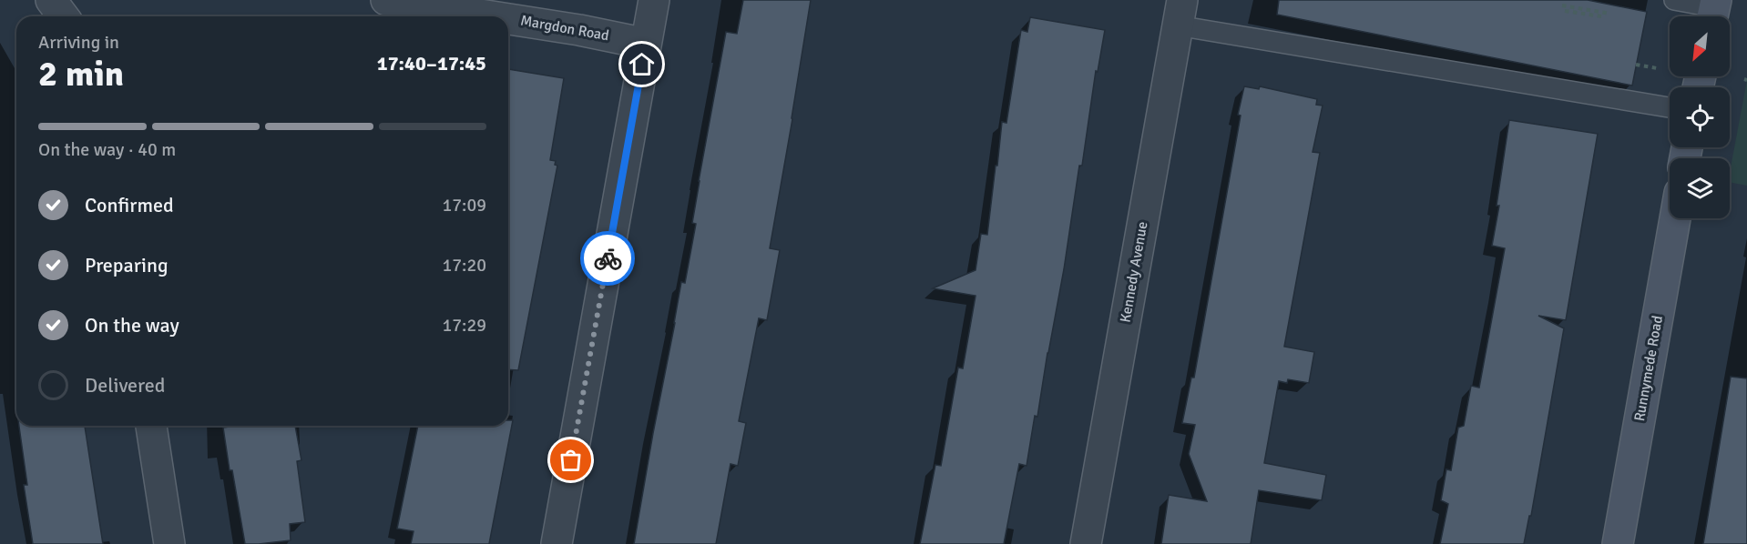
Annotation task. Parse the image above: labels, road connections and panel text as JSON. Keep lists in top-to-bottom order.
{
  "streets": {
    "street": ["Margdon Road", "Kennedy Avenue", "Runnymede Road"]
  },
  "north": "bottom left",
  "page": {
    "heading": ["2 min", "Arriving in", "17:40–17:45"],
    "bar": "On the way · 40 m",
    "list": [
      ["Confirmed", "17:09"],
      ["Preparing", "17:20"],
      ["On the way", "17:29"],
      "Delivered"
    ]
  }
}
